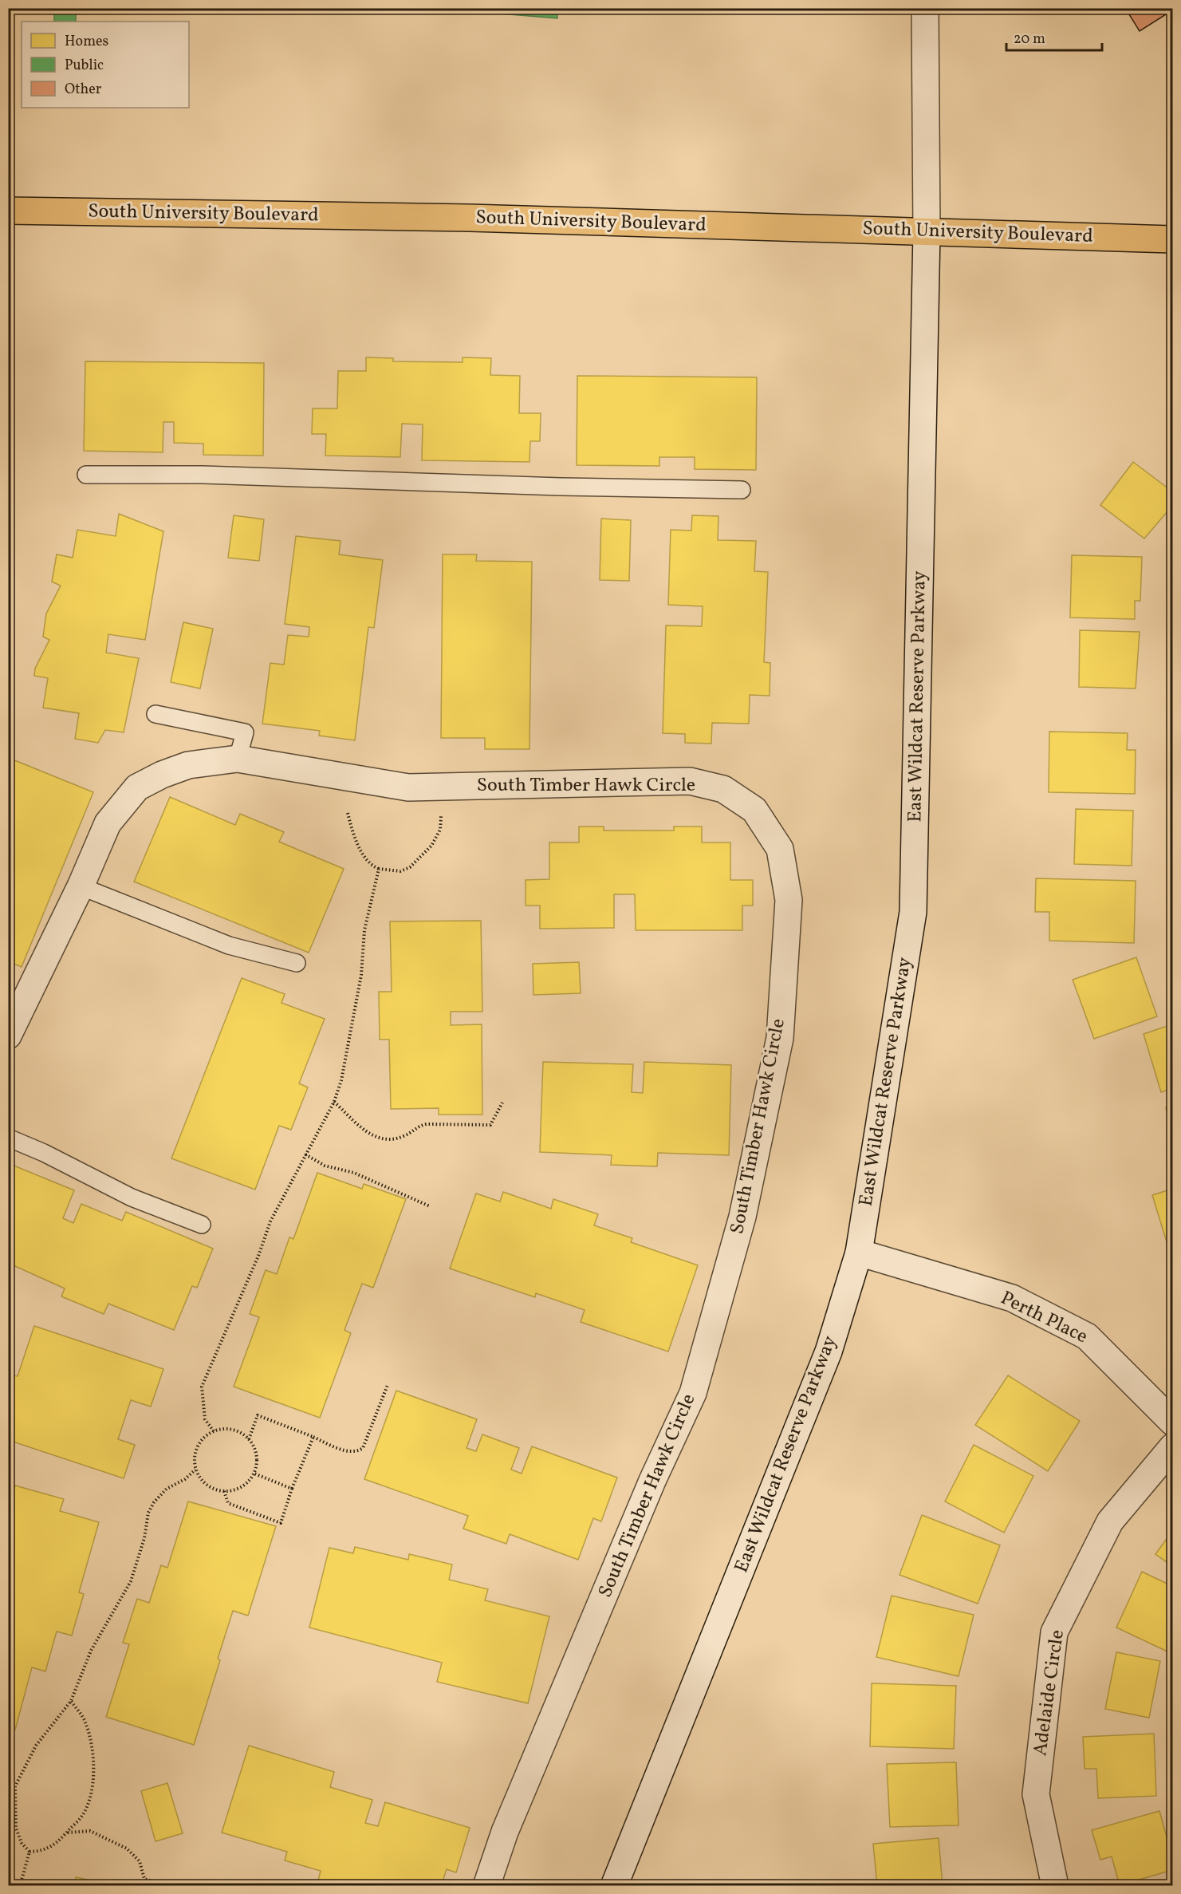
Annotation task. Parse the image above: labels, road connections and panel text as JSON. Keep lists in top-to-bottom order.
{
  "streets": {
    "main road": ["South University Boulevard"],
    "street": [
      "East Wildcat Reserve Parkway",
      "South Timber Hawk Circle",
      "Perth Place",
      "Adelaide Circle"
    ]
  },
  "crossings": [
    ["South University Boulevard", "East Wildcat Reserve Parkway"],
    ["East Wildcat Reserve Parkway", "Perth Place"]
  ],
  "legend": ["Homes", "Public", "Other"],
  "scale_bar": "20 m"
}
